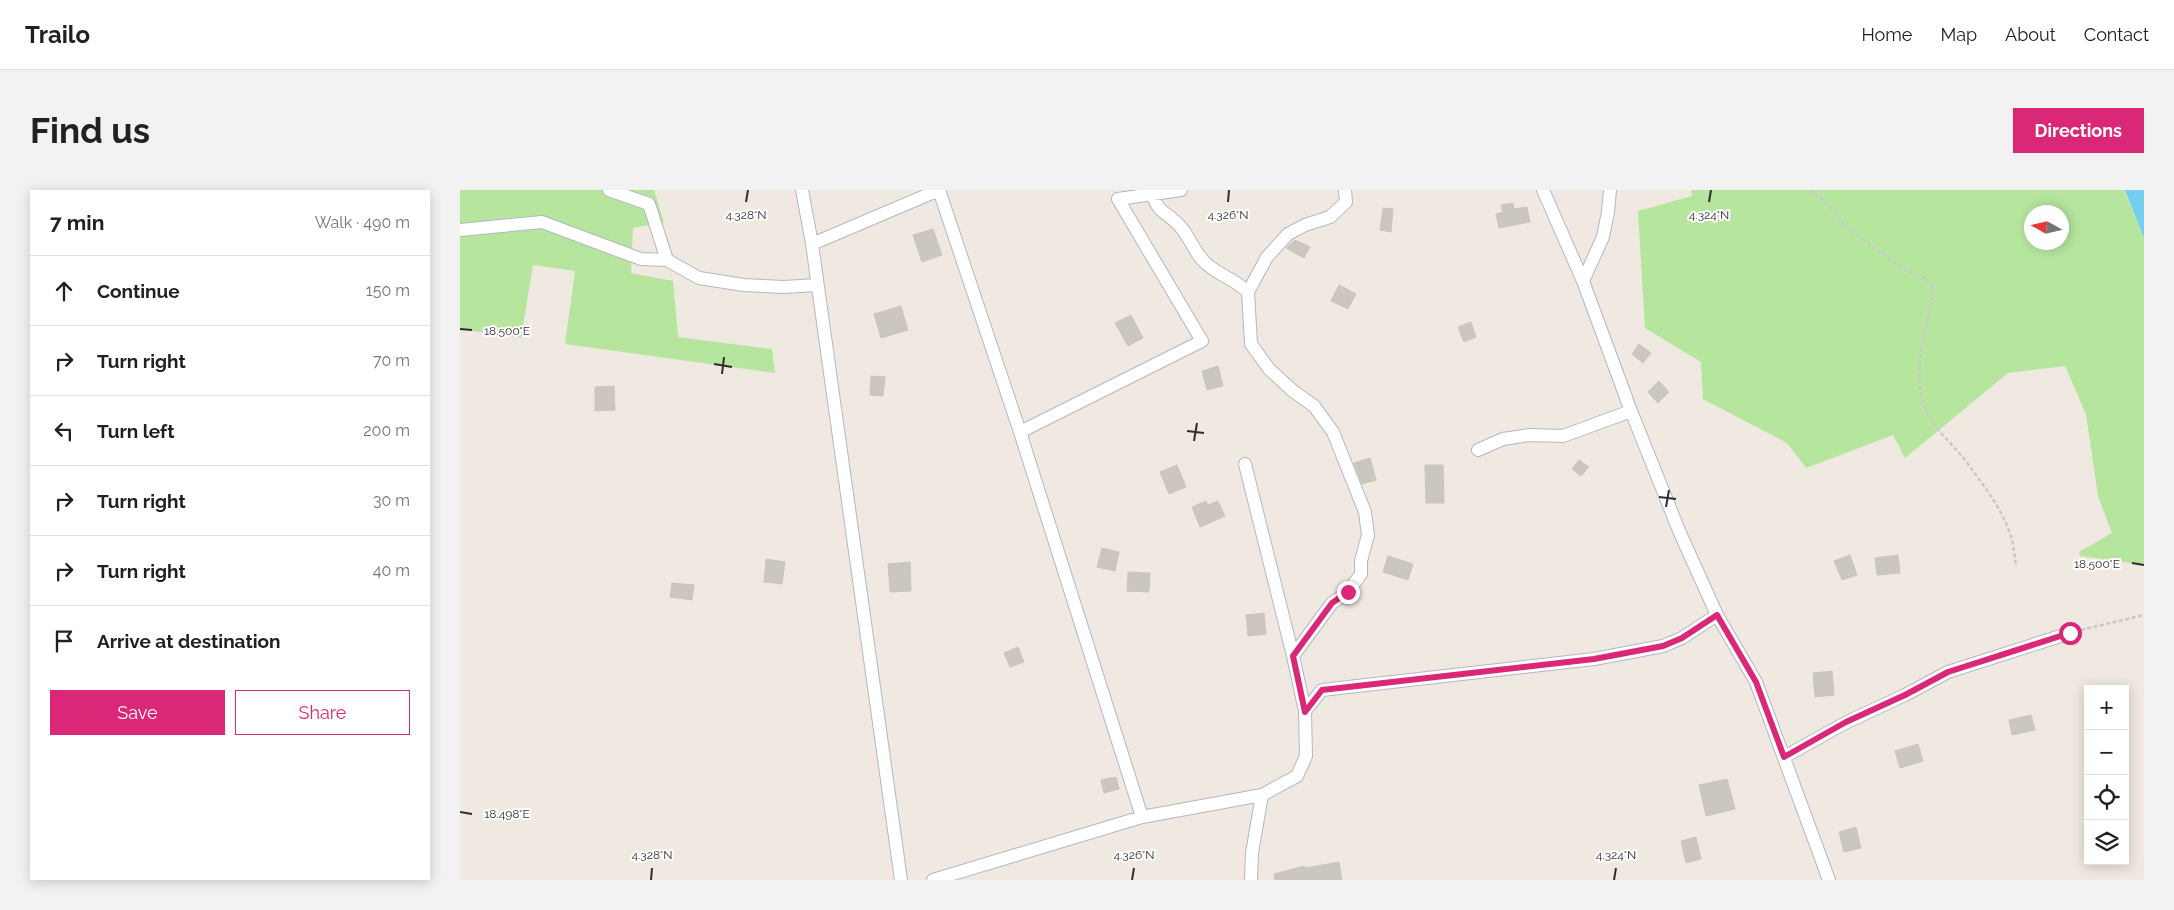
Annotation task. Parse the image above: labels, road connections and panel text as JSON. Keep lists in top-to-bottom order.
{
  "north": "left",
  "page": {
    "header": "Trailo",
    "nav": [
      "Home",
      "Map",
      "About",
      "Contact"
    ],
    "buttons": [
      "Directions",
      ["Save", "Share"]
    ],
    "title": "Find us",
    "heading": ["7 min", "Walk · 490 m"],
    "list": [
      ["Continue", "150 m"],
      ["Turn right", "70 m"],
      ["Turn left", "200 m"],
      ["Turn right", "30 m"],
      ["Turn right", "40 m"],
      "Arrive at destination"
    ],
    "map_buttons": ["+", "−"]
  },
  "coordinates": [
    "4.328°N",
    "4.326°N",
    "4.324°N",
    "18.500°E",
    "18.498°E"
  ]
}
